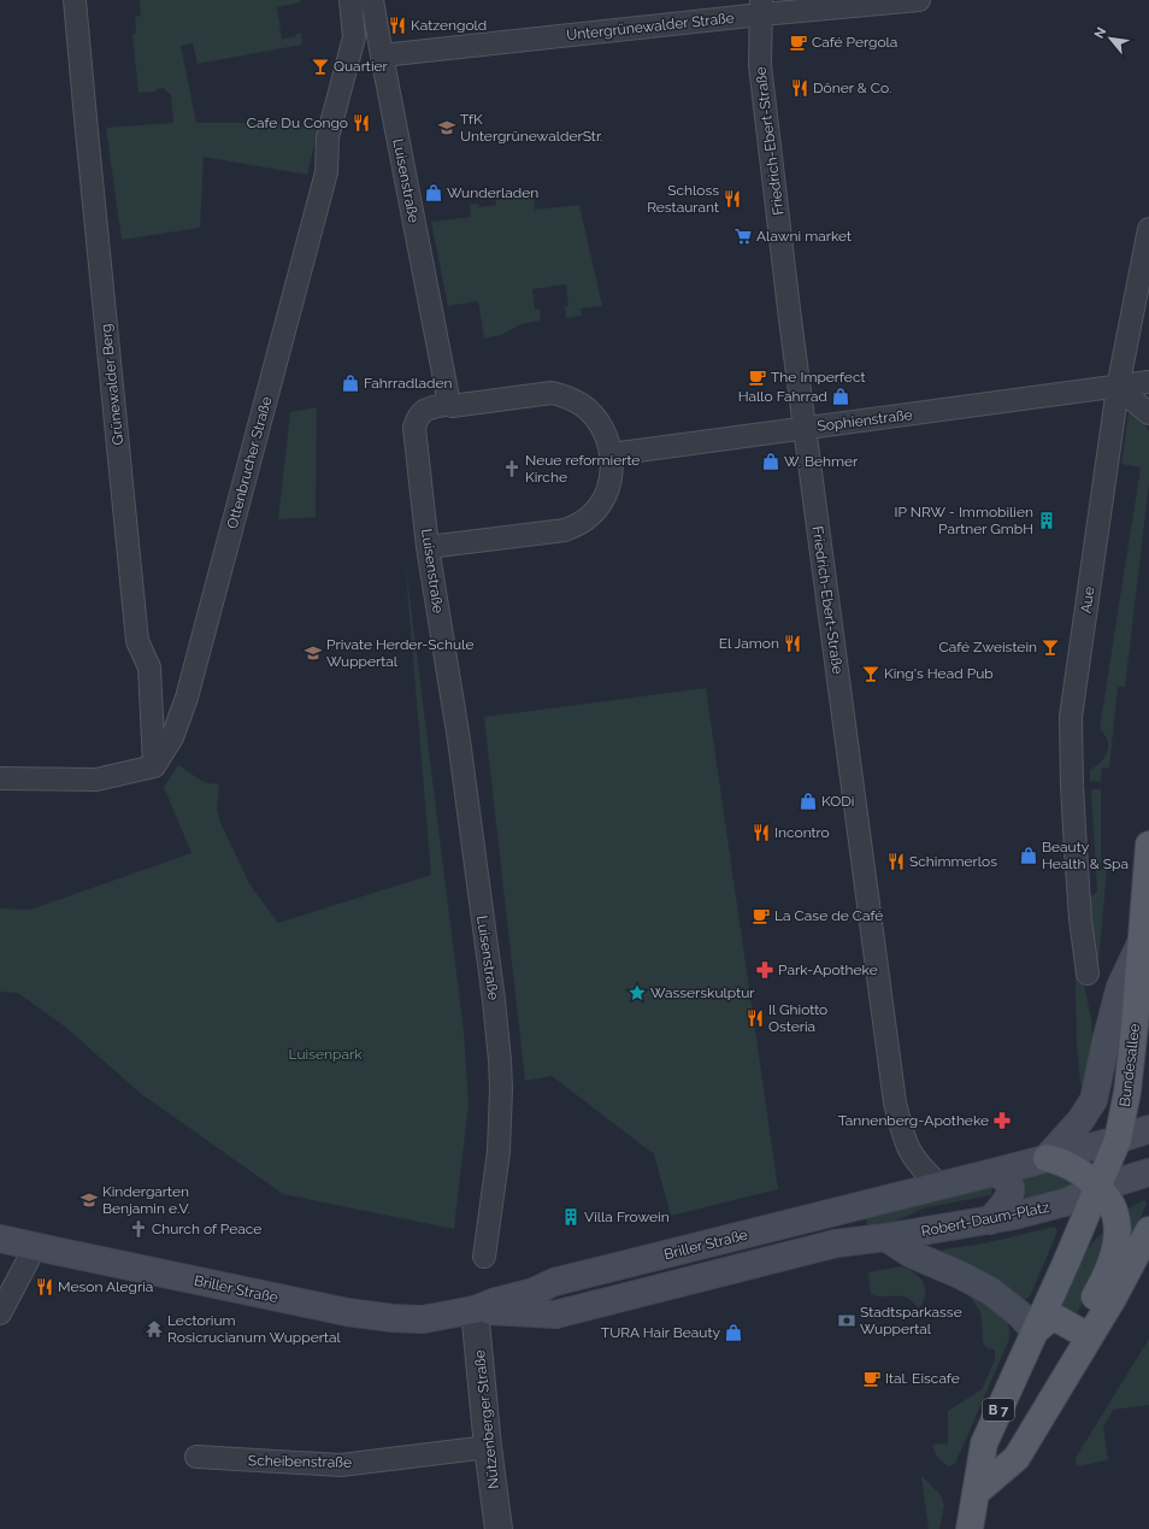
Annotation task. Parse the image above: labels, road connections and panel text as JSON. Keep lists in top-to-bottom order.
{
  "streets": {
    "main road": [
      "Bundesallee",
      "Robert-Daum-Platz",
      "Briller Straße",
      "B 7"
    ],
    "street": [
      "Untergrünewalder Straße",
      "Friedrich-Ebert-Straße",
      "Luisenstraße",
      "Grünewalder Berg",
      "Sophienstraße",
      "Ottenbrucher Straße",
      "Aue",
      "Nützenberger Straße",
      "Scheibenstraße"
    ]
  },
  "crossings": [
    ["Untergrünewalder Straße", "Friedrich-Ebert-Straße"],
    ["Untergrünewalder Straße", "Luisenstraße"],
    ["Friedrich-Ebert-Straße", "Sophienstraße"],
    ["Friedrich-Ebert-Straße", "Briller Straße"],
    ["Grünewalder Berg", "Ottenbrucher Straße"],
    ["Sophienstraße", "Aue"],
    ["Bundesallee", "B 7"],
    ["Robert-Daum-Platz", "Briller Straße"],
    ["Robert-Daum-Platz", "B 7"],
    ["Briller Straße", "Nützenberger Straße"],
    ["Nützenberger Straße", "Scheibenstraße"]
  ],
  "parks": ["Luisenpark"],
  "places": {
    "restaurant": [
      "Katzengold",
      "Döner & Co.",
      "Cafe Du Congo",
      "Schloss Restaurant",
      "El Jamon",
      "Incontro",
      "Schimmerlos",
      "Il Ghiotto Osteria",
      "Meson Alegria"
    ],
    "cafe": [
      "Café Pergola",
      "The Imperfect",
      "La Case de Café",
      "Ital. Eiscafe"
    ],
    "bar": ["Quartier", "Café Zweistein", "King's Head Pub"],
    "school or university": ["TfK UntergrünewalderStr.", "Private Herder-Schule Wuppertal", "Kindergarten Benjamin e.V."],
    "shop": [
      "Wunderladen",
      "Fahrradladen",
      "Hallo Fahrrad",
      "W. Behmer",
      "KODi",
      "Beauty Health & Spa",
      "TURA Hair Beauty"
    ],
    "supermarket": ["Alawni market"],
    "church": ["Neue reformierte Kirche", "Church of Peace"],
    "building": ["IP NRW - Immobilien Partner GmbH", "Villa Frowein"],
    "pharmacy": ["Park-Apotheke", "Tannenberg-Apotheke"],
    "place": ["Wasserskulptur"],
    "bank": ["Stadtsparkasse Wuppertal"],
    "temple": ["Lectorium Rosicrucianum Wuppertal"]
  },
  "north": "top left"
}
